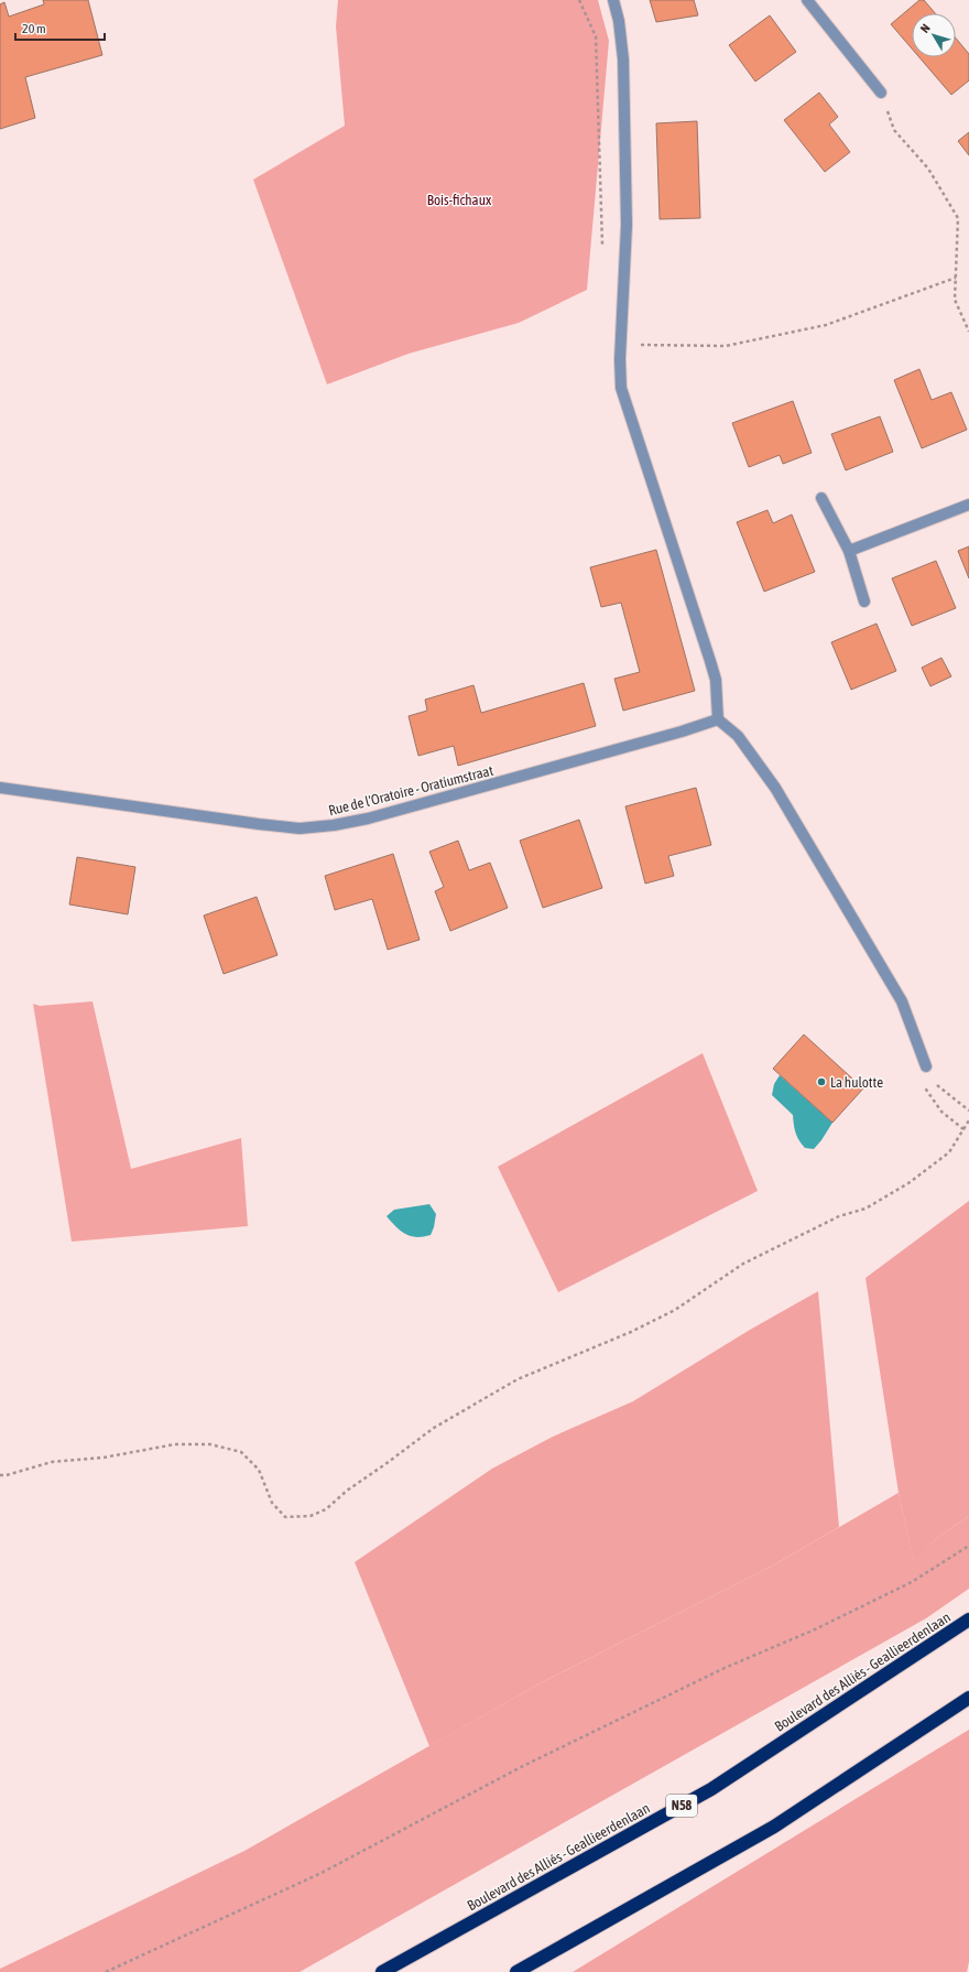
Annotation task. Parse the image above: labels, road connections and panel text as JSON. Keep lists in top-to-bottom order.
{
  "streets": {
    "highway": ["Boulevard des Alliés - Geallieerdenlaan", "N58"],
    "street": ["Rue de l'Oratoire - Oratiumstraat"]
  },
  "parks": ["Bois-fichaux"],
  "places": ["La hulotte"],
  "scale_bar": "20 m",
  "north": "top left"
}
